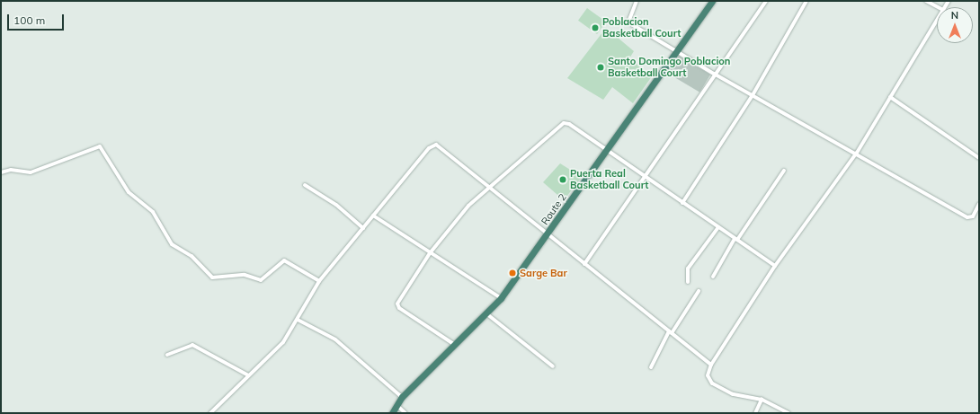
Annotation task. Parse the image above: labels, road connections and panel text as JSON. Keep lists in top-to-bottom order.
{
  "streets": {
    "highway": ["Route 2"]
  },
  "places": [
    "Poblacion Basketball Court",
    "Santo Domingo Poblacion Basketball Court",
    "Puerta Real Basketball Court",
    "Sarge Bar"
  ],
  "scale_bar": "100 m",
  "north": "top"
}
